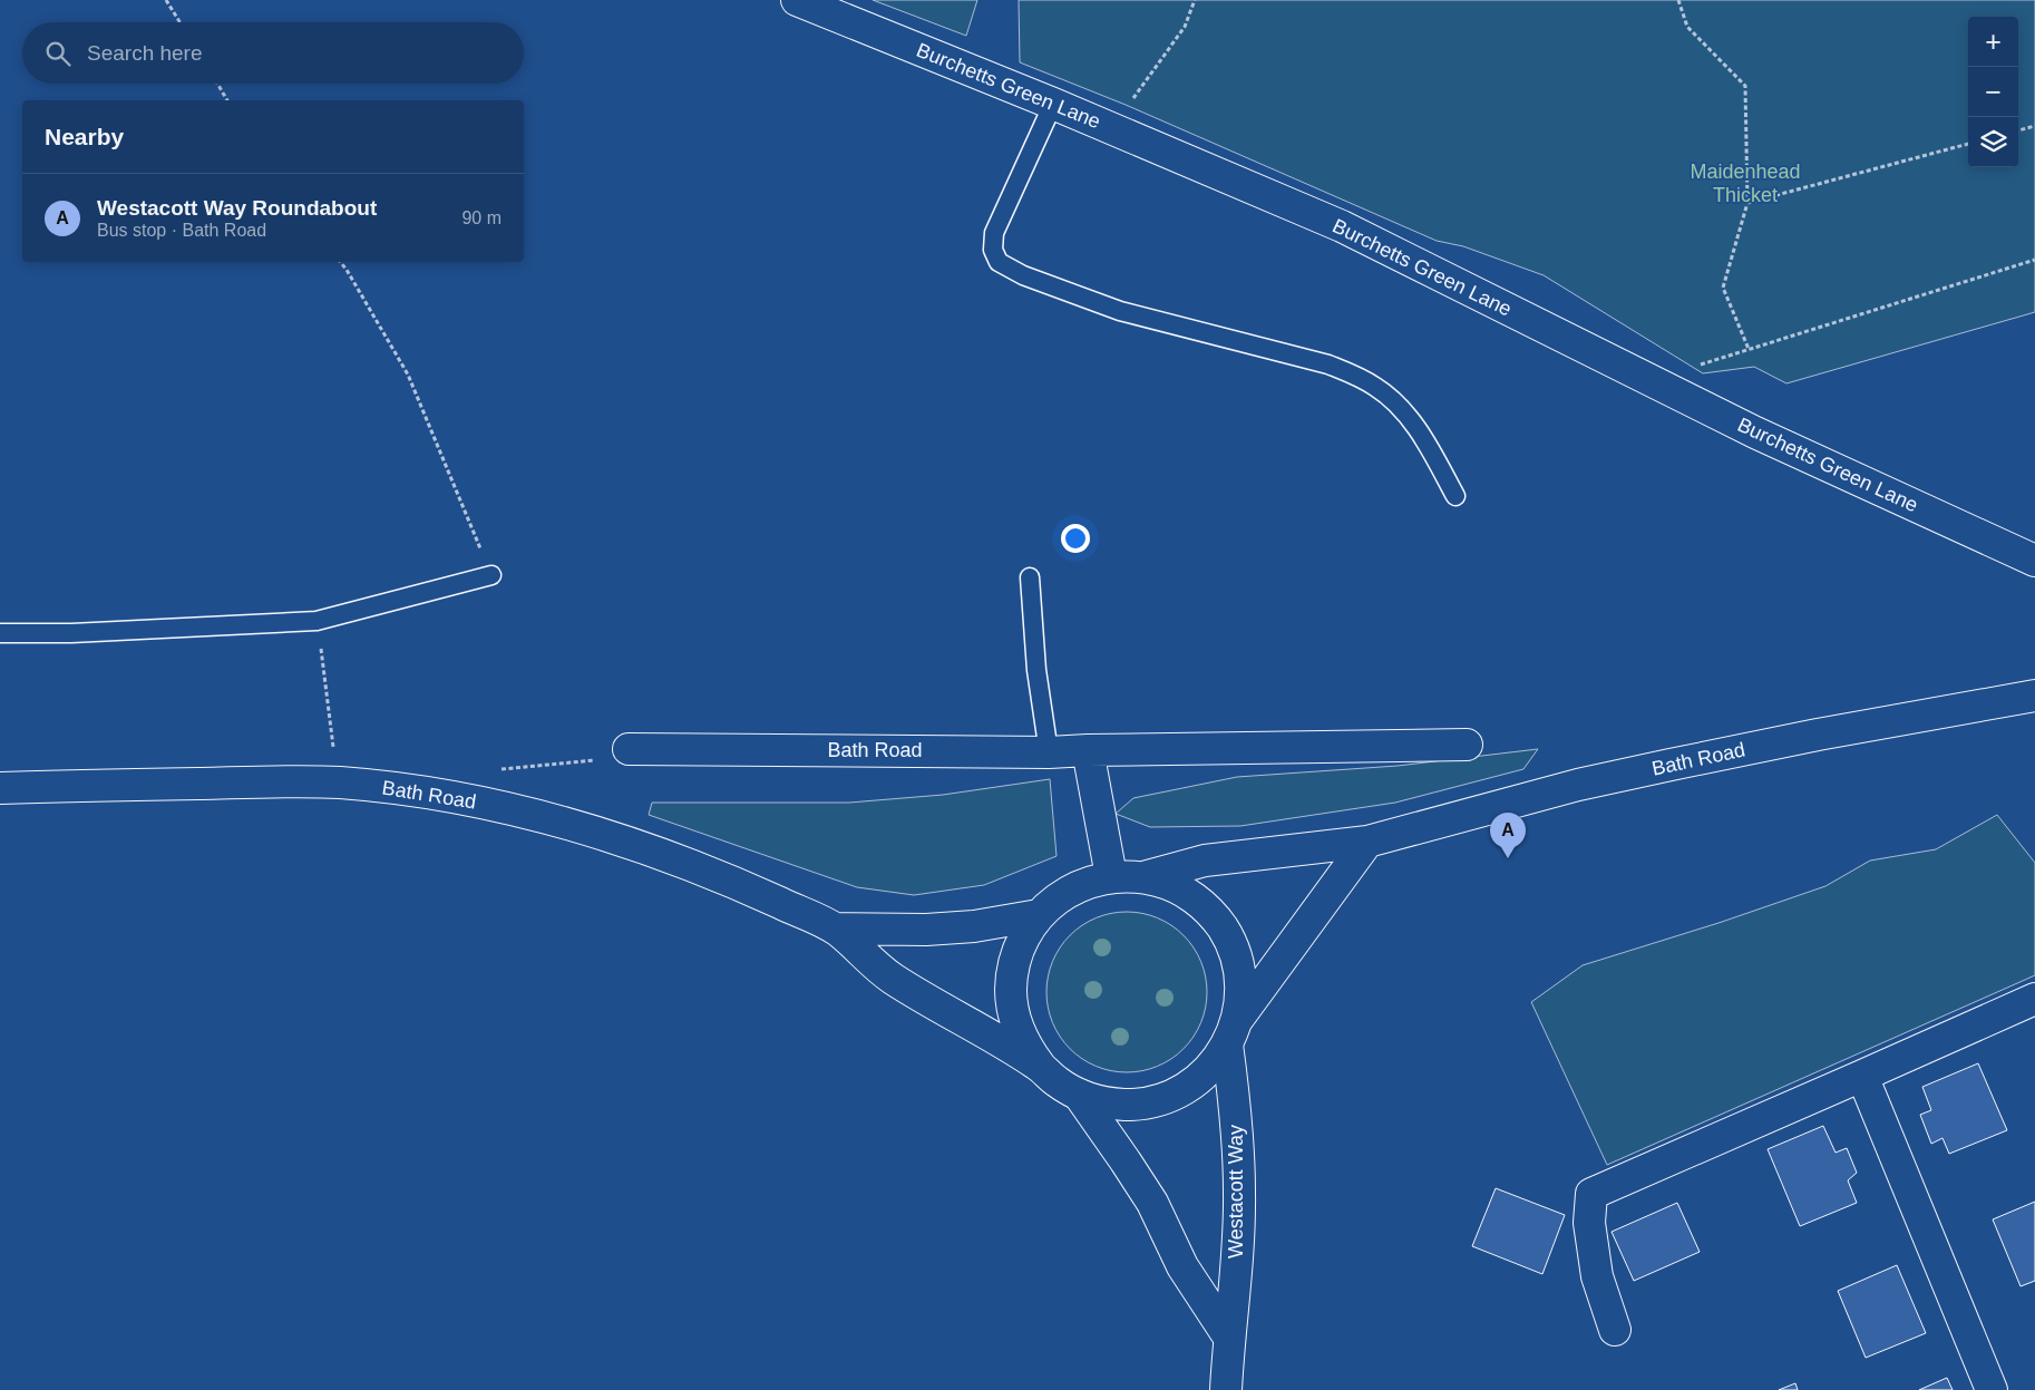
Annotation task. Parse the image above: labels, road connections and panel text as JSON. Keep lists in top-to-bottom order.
{
  "streets": {
    "street": ["Burchetts Green Lane", "Bath Road", "Westacott Way"]
  },
  "crossings": [
    ["Bath Road", "Westacott Way"]
  ],
  "parks": ["Maidenhead Thicket"],
  "page": {
    "map_buttons": ["+", "−"],
    "search": "Search here",
    "heading": "Nearby",
    "list": [
      {
        "mark": "A",
        "name": "Westacott Way Roundabout",
        "note": "Bus stop · Bath Road",
        "value": "90 m"
      }
    ],
    "pins": "A"
  }
}
